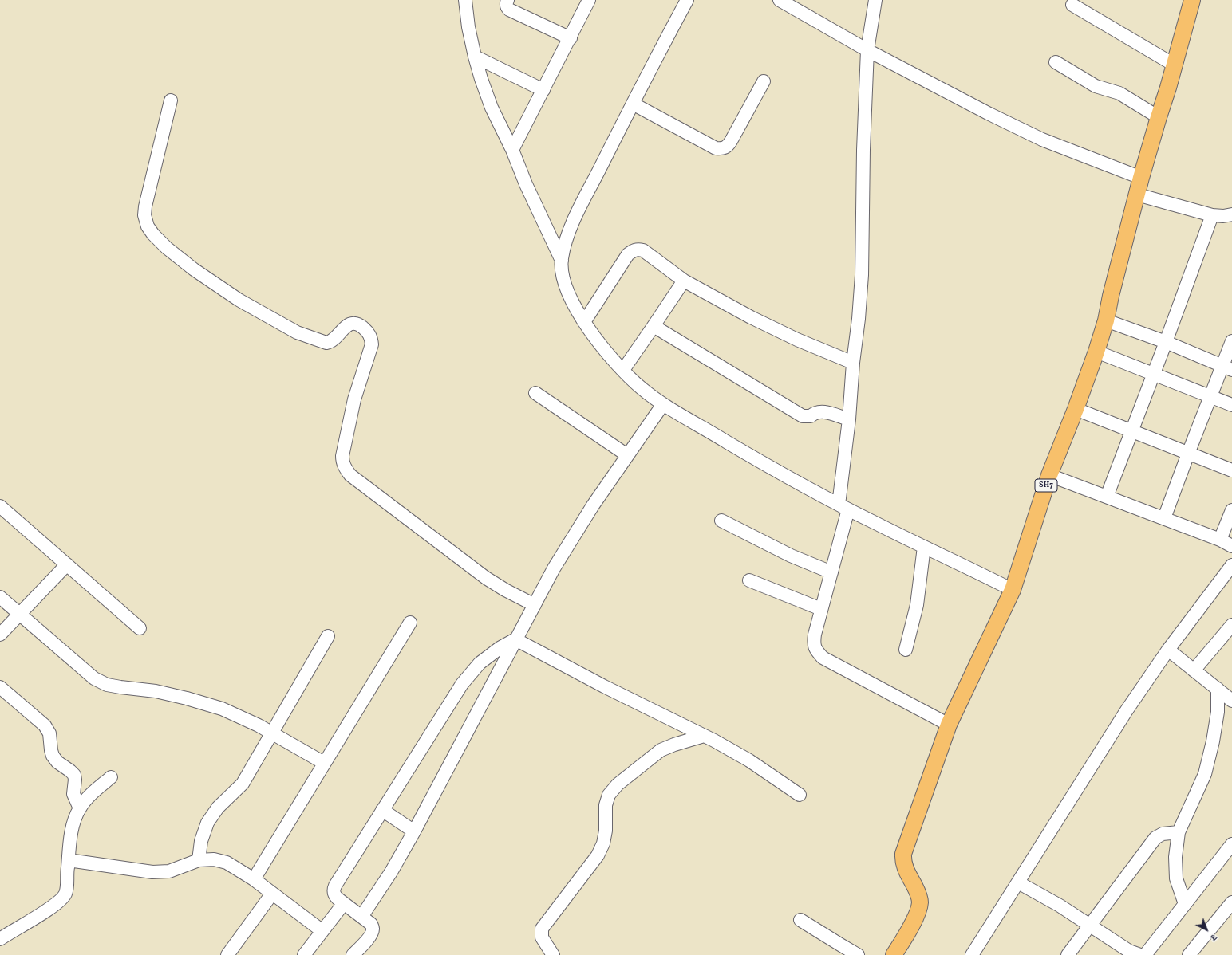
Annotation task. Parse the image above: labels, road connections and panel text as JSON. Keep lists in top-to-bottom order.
{
  "streets": {
    "main road": ["SH7"]
  },
  "north": "bottom right"
}
